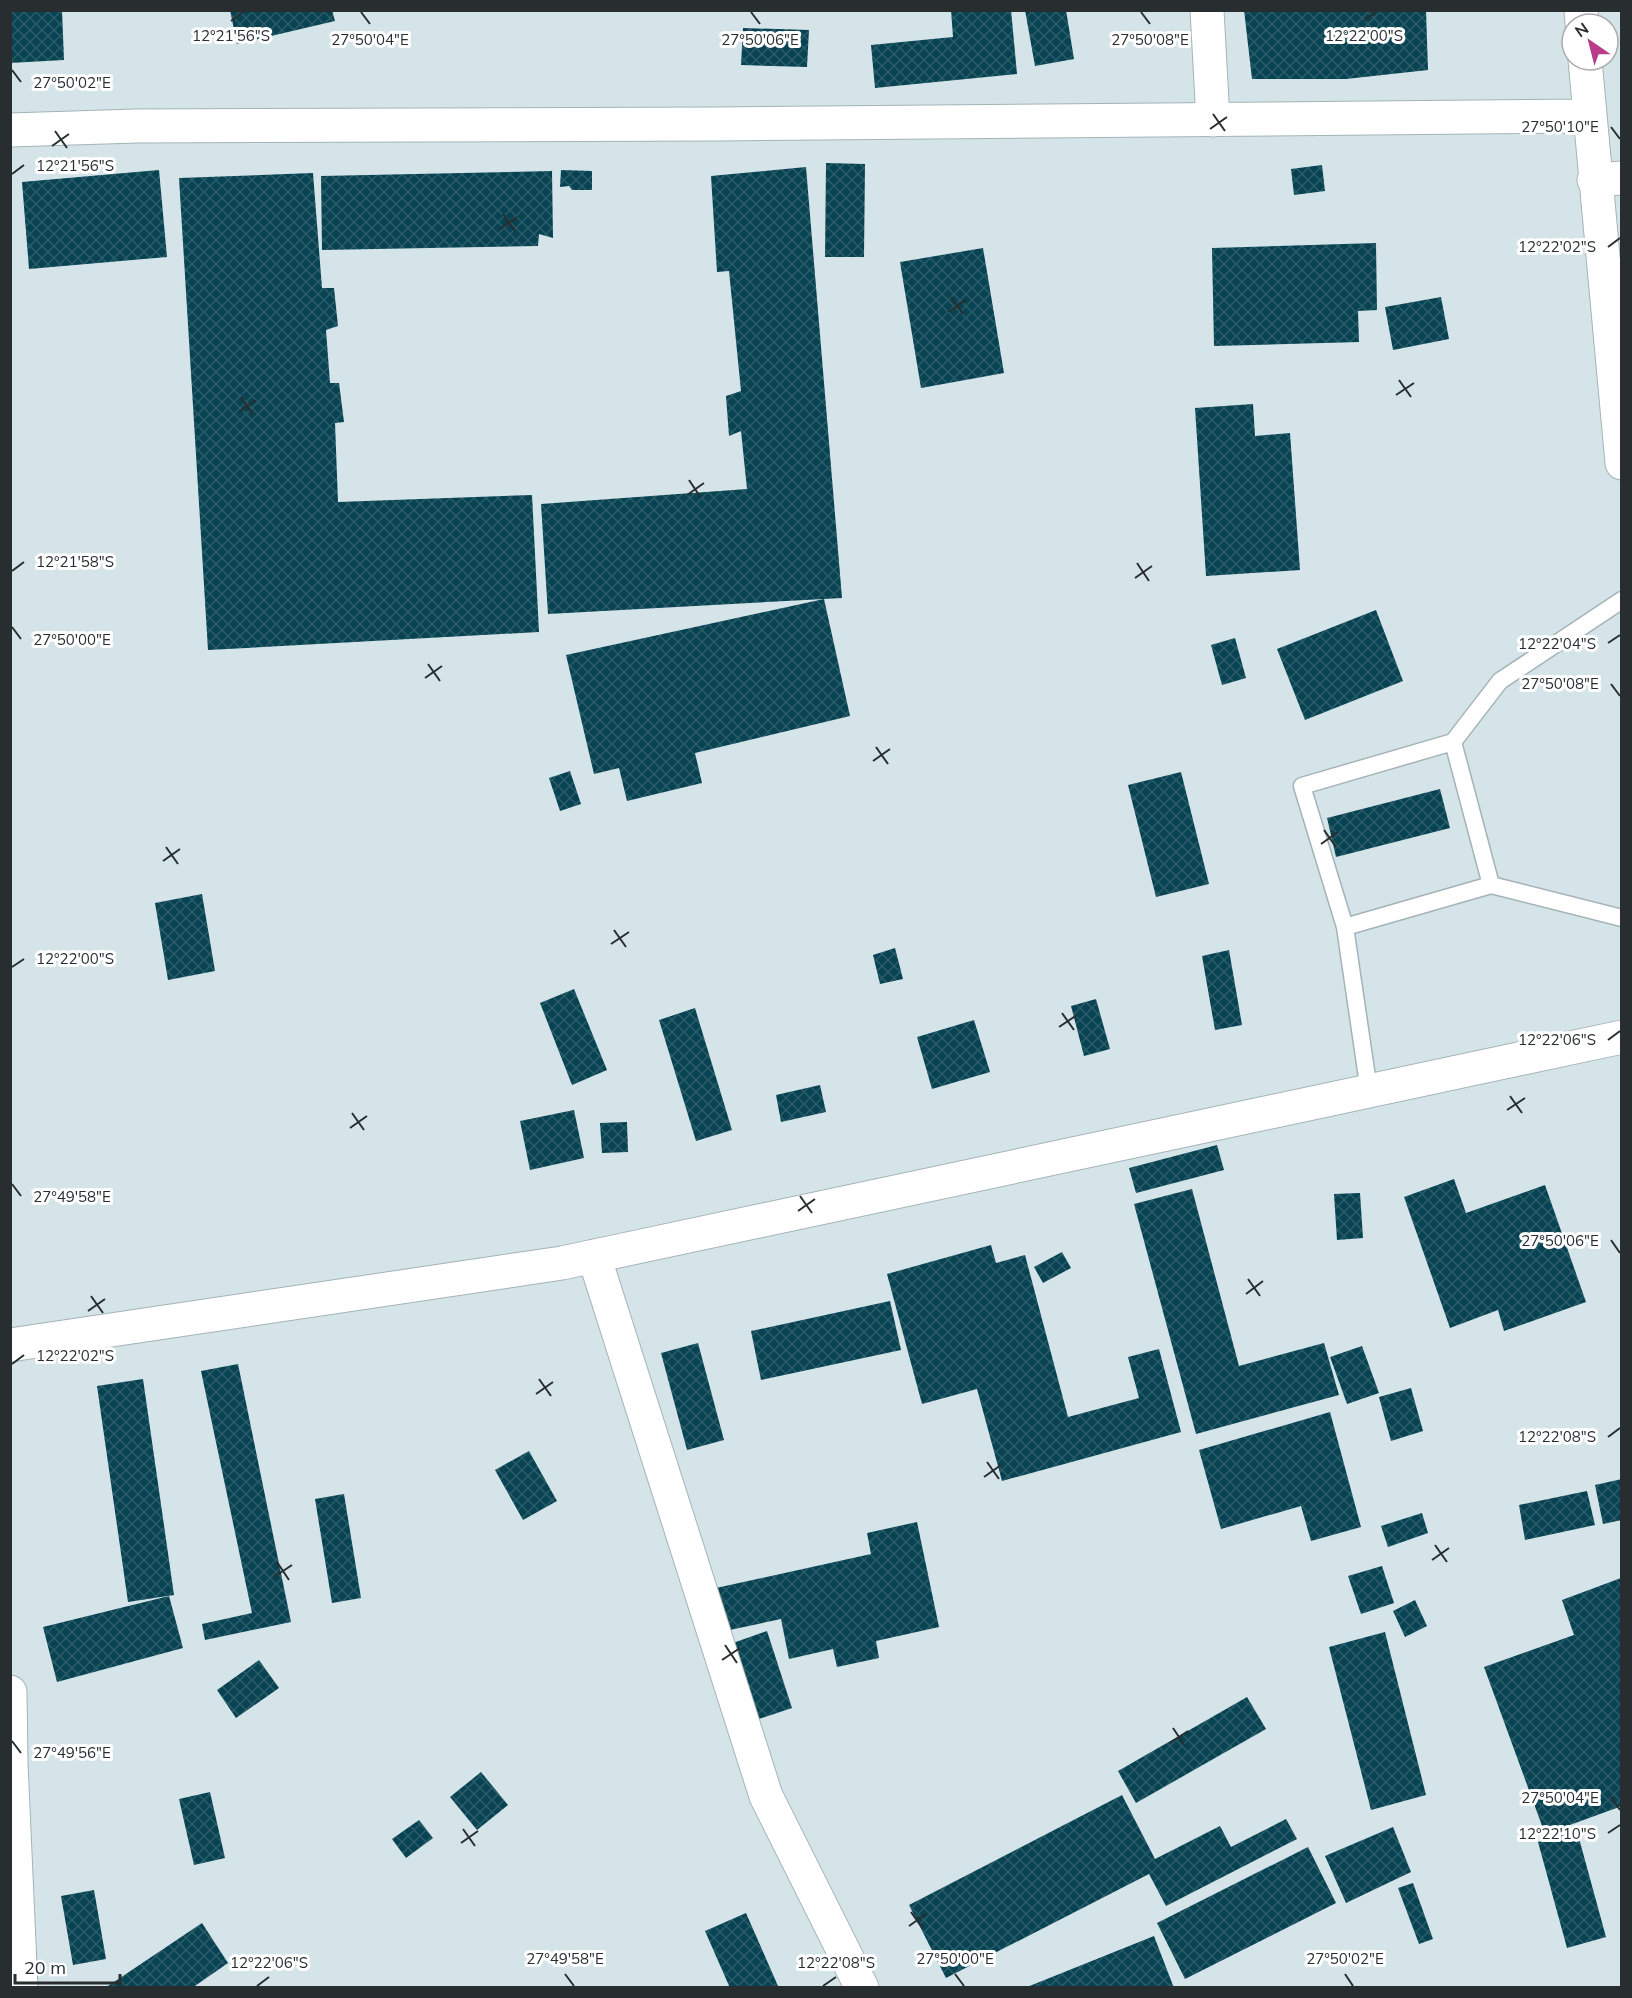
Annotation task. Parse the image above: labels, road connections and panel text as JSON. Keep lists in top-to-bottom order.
{
  "scale_bar": "20 m",
  "north": "top left",
  "coordinates": [
    "12°21'56\"S",
    "12°22'00\"S",
    "27°50'04\"E",
    "27°50'06\"E",
    "27°50'08\"E",
    "27°50'02\"E",
    "27°50'10\"E",
    "12°22'02\"S",
    "12°21'58\"S",
    "27°50'00\"E",
    "12°22'04\"S",
    "12°22'06\"S",
    "27°49'58\"E",
    "12°22'08\"S",
    "27°49'56\"E",
    "12°22'10\"S"
  ]
}
